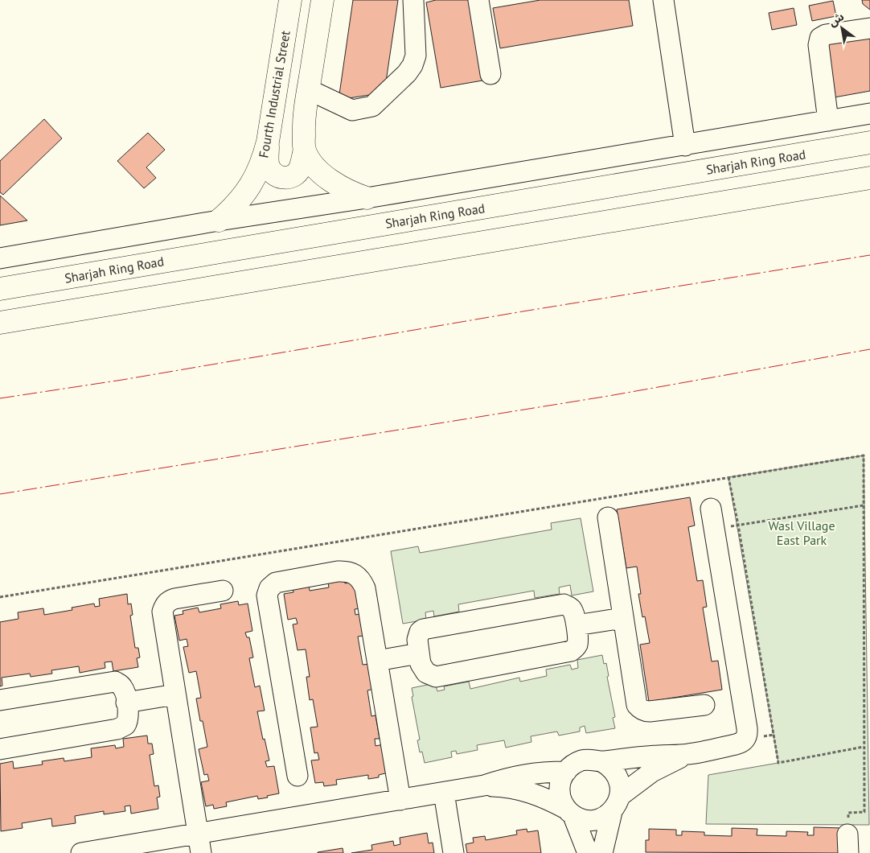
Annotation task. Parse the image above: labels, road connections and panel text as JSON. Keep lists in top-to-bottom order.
{
  "streets": {
    "main road": ["Fourth Industrial Street", "Sharjah Ring Road"]
  },
  "parks": ["Wasl Village East Park"],
  "north": "top left"
}
